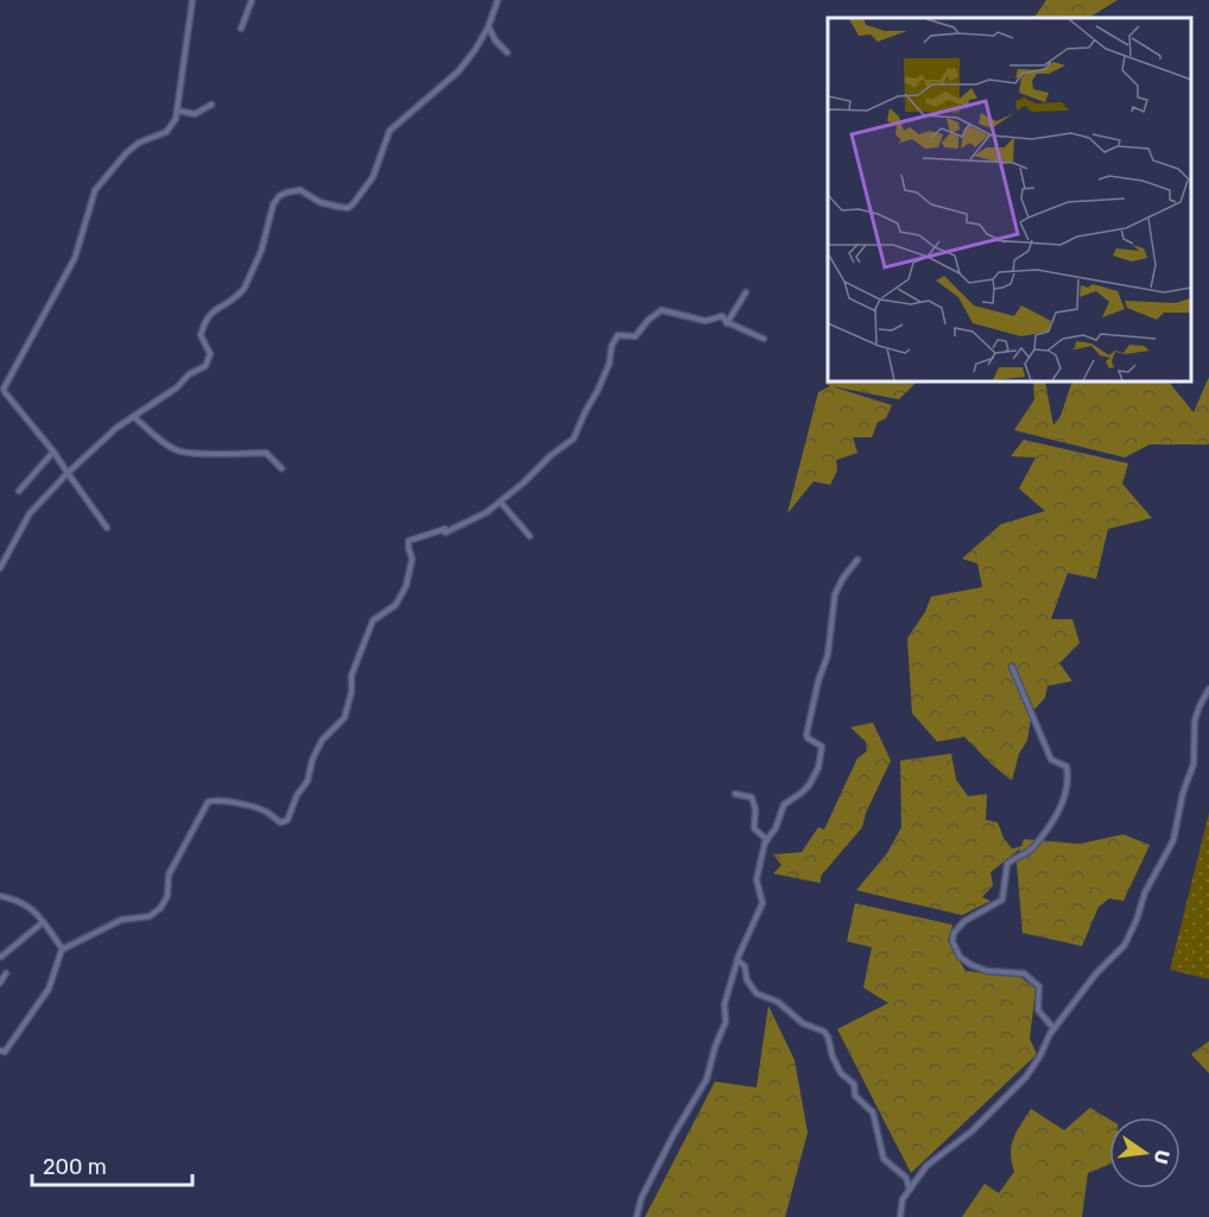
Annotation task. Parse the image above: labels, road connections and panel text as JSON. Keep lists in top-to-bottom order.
{
  "scale_bar": "200 m",
  "north": "right"
}
